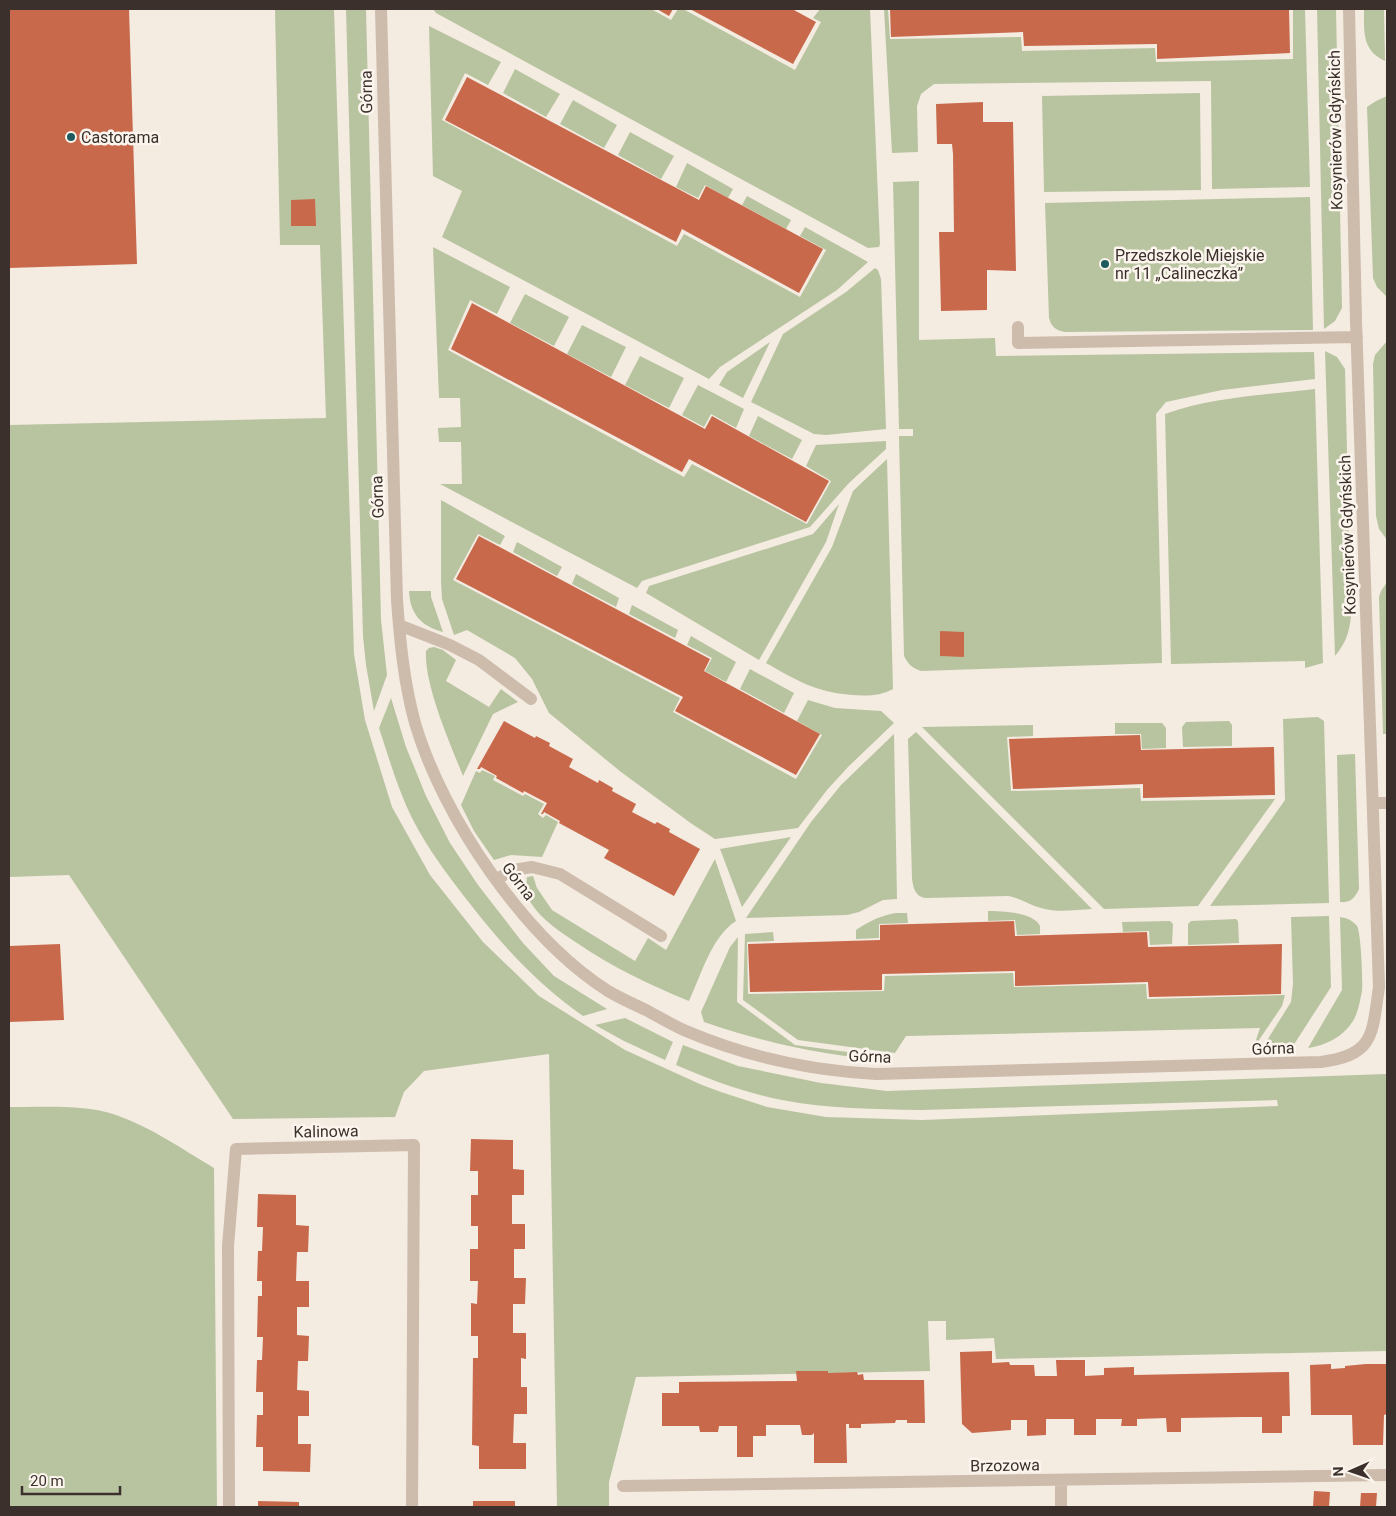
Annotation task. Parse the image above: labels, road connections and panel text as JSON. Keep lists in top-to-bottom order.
{
  "streets": {
    "street": [
      "Górna",
      "Kosynierów Gdyńskich",
      "Kalinowa",
      "Brzozowa"
    ]
  },
  "crossings": [
    ["Górna", "Kosynierów Gdyńskich"]
  ],
  "places": ["Castorama", "Przedszkole Miejskie nr 11 „Calineczka”"],
  "scale_bar": "20 m",
  "north": "left"
}
